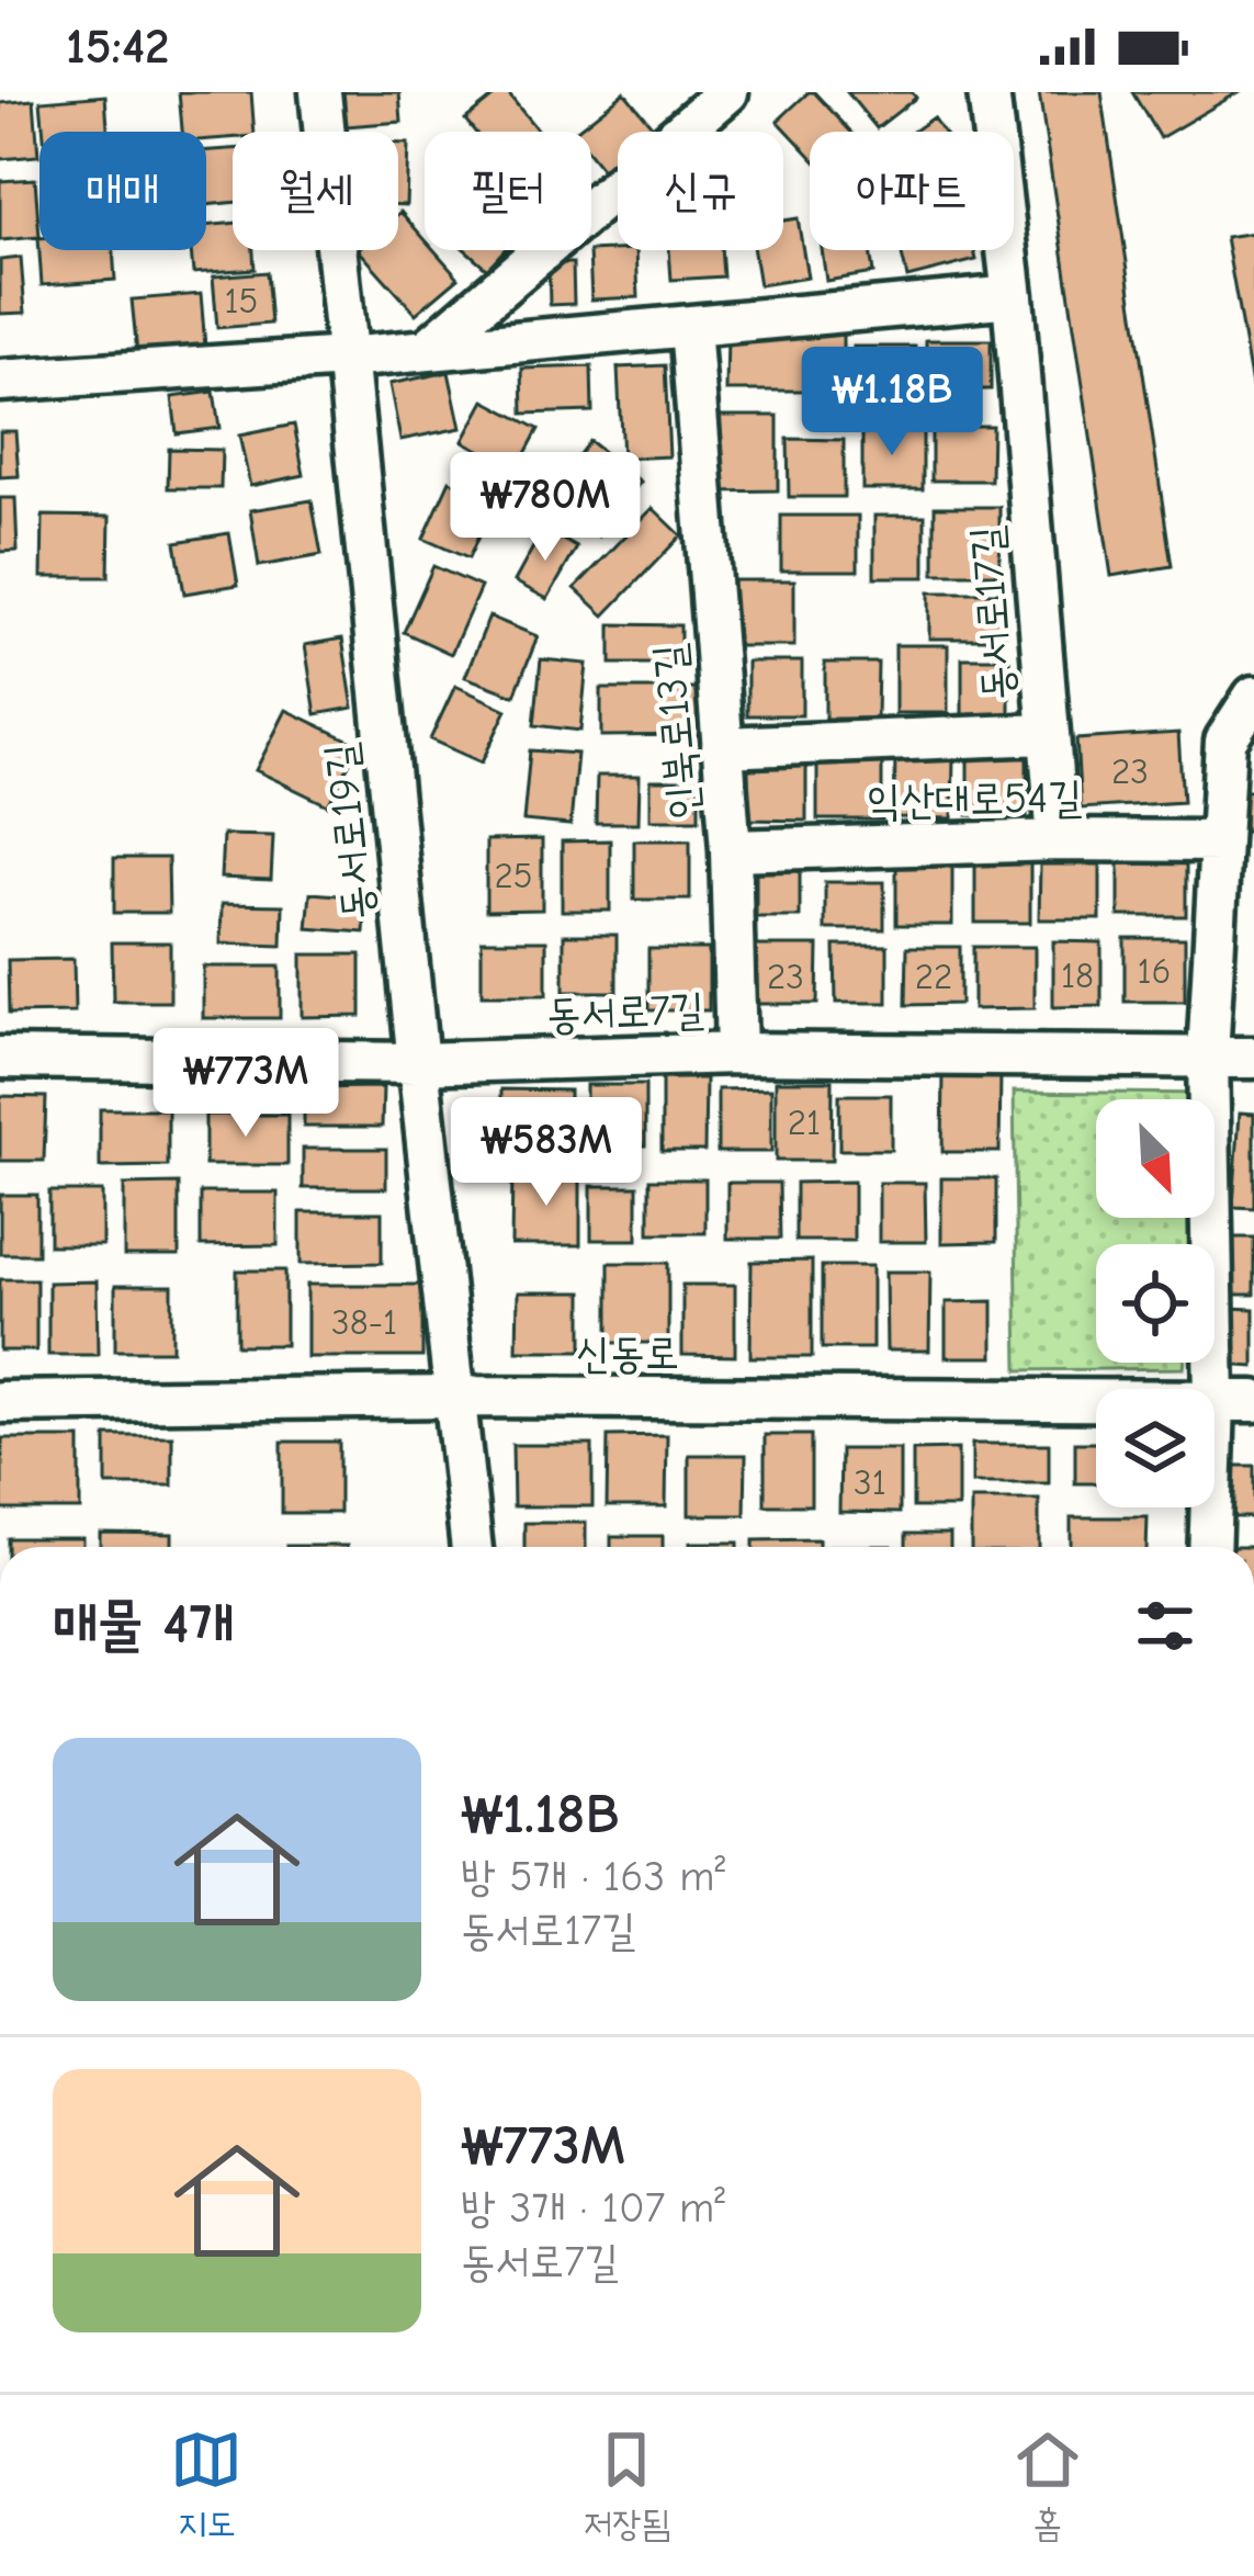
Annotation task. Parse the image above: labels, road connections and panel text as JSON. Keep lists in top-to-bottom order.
{
  "streets": {
    "street": [
      "동서로17길",
      "인북로13길",
      "익산대로54길",
      "동서로19길",
      "동서로7길",
      "신동로"
    ]
  },
  "crossings": [
    ["동서로17길", "인북로13길"],
    ["동서로17길", "익산대로54길"],
    ["인북로13길", "익산대로54길"],
    ["인북로13길", "동서로7길"],
    ["동서로19길", "동서로7길"],
    ["동서로19길", "신동로"]
  ],
  "house_numbers": [
    "15",
    "23",
    "25",
    "16",
    "18",
    "23",
    "22",
    "21",
    "38-1",
    "31"
  ],
  "north": "bottom right",
  "page": {
    "status": "15:42",
    "chip": [
      "매매",
      "월세",
      "필터",
      "신규",
      "아파트"
    ],
    "price": [
      "₩1.18B",
      "₩780M",
      "₩773M",
      "₩583M"
    ],
    "heading": "매물 4개",
    "list": [
      {
        "name": "₩1.18B",
        "note": "방 5개 · 163 m² · 동서로17길"
      },
      {
        "name": "₩773M",
        "note": "방 3개 · 107 m² · 동서로7길"
      }
    ],
    "tabs": ["지도", "저장됨", "홈"]
  }
}
